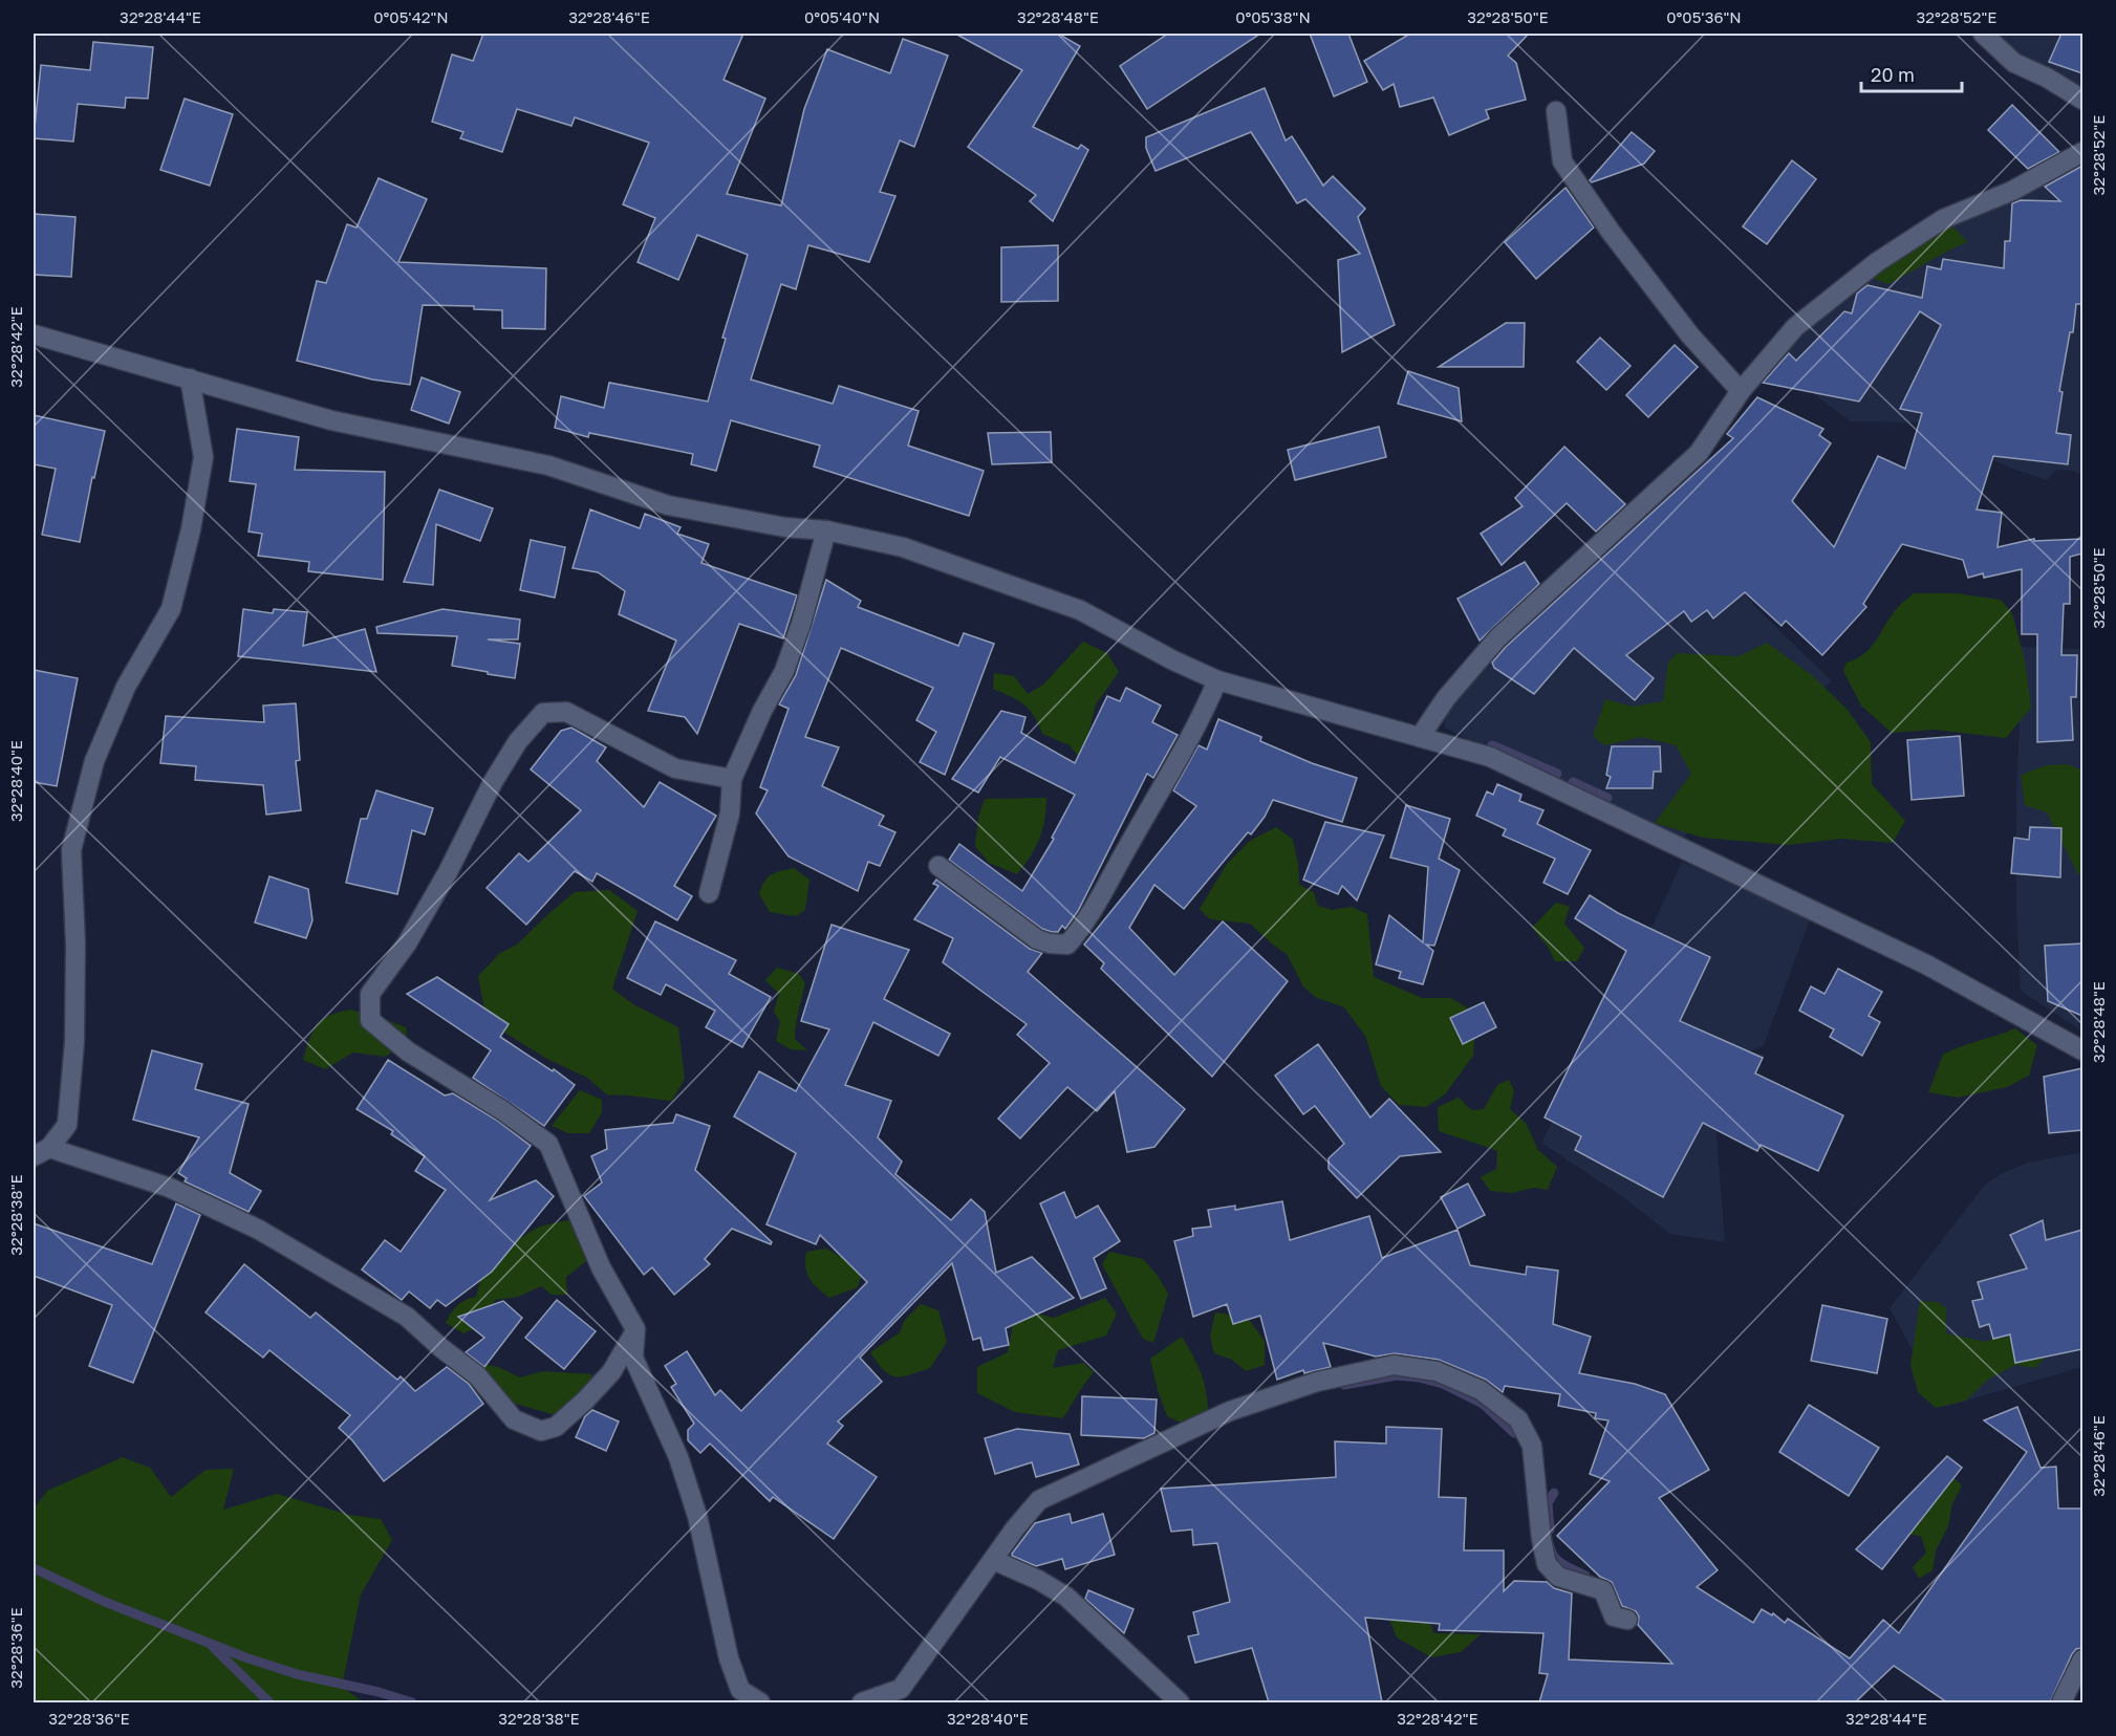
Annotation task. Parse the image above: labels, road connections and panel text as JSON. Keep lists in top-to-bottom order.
{
  "scale_bar": "20 m",
  "coordinates": [
    "32°28'44\"E",
    "0°05'42\"N",
    "32°28'46\"E",
    "0°05'40\"N",
    "32°28'48\"E",
    "0°05'38\"N",
    "32°28'50\"E",
    "0°05'36\"N",
    "32°28'52\"E",
    "32°28'42\"E",
    "32°28'40\"E",
    "32°28'38\"E",
    "32°28'36\"E"
  ]
}
